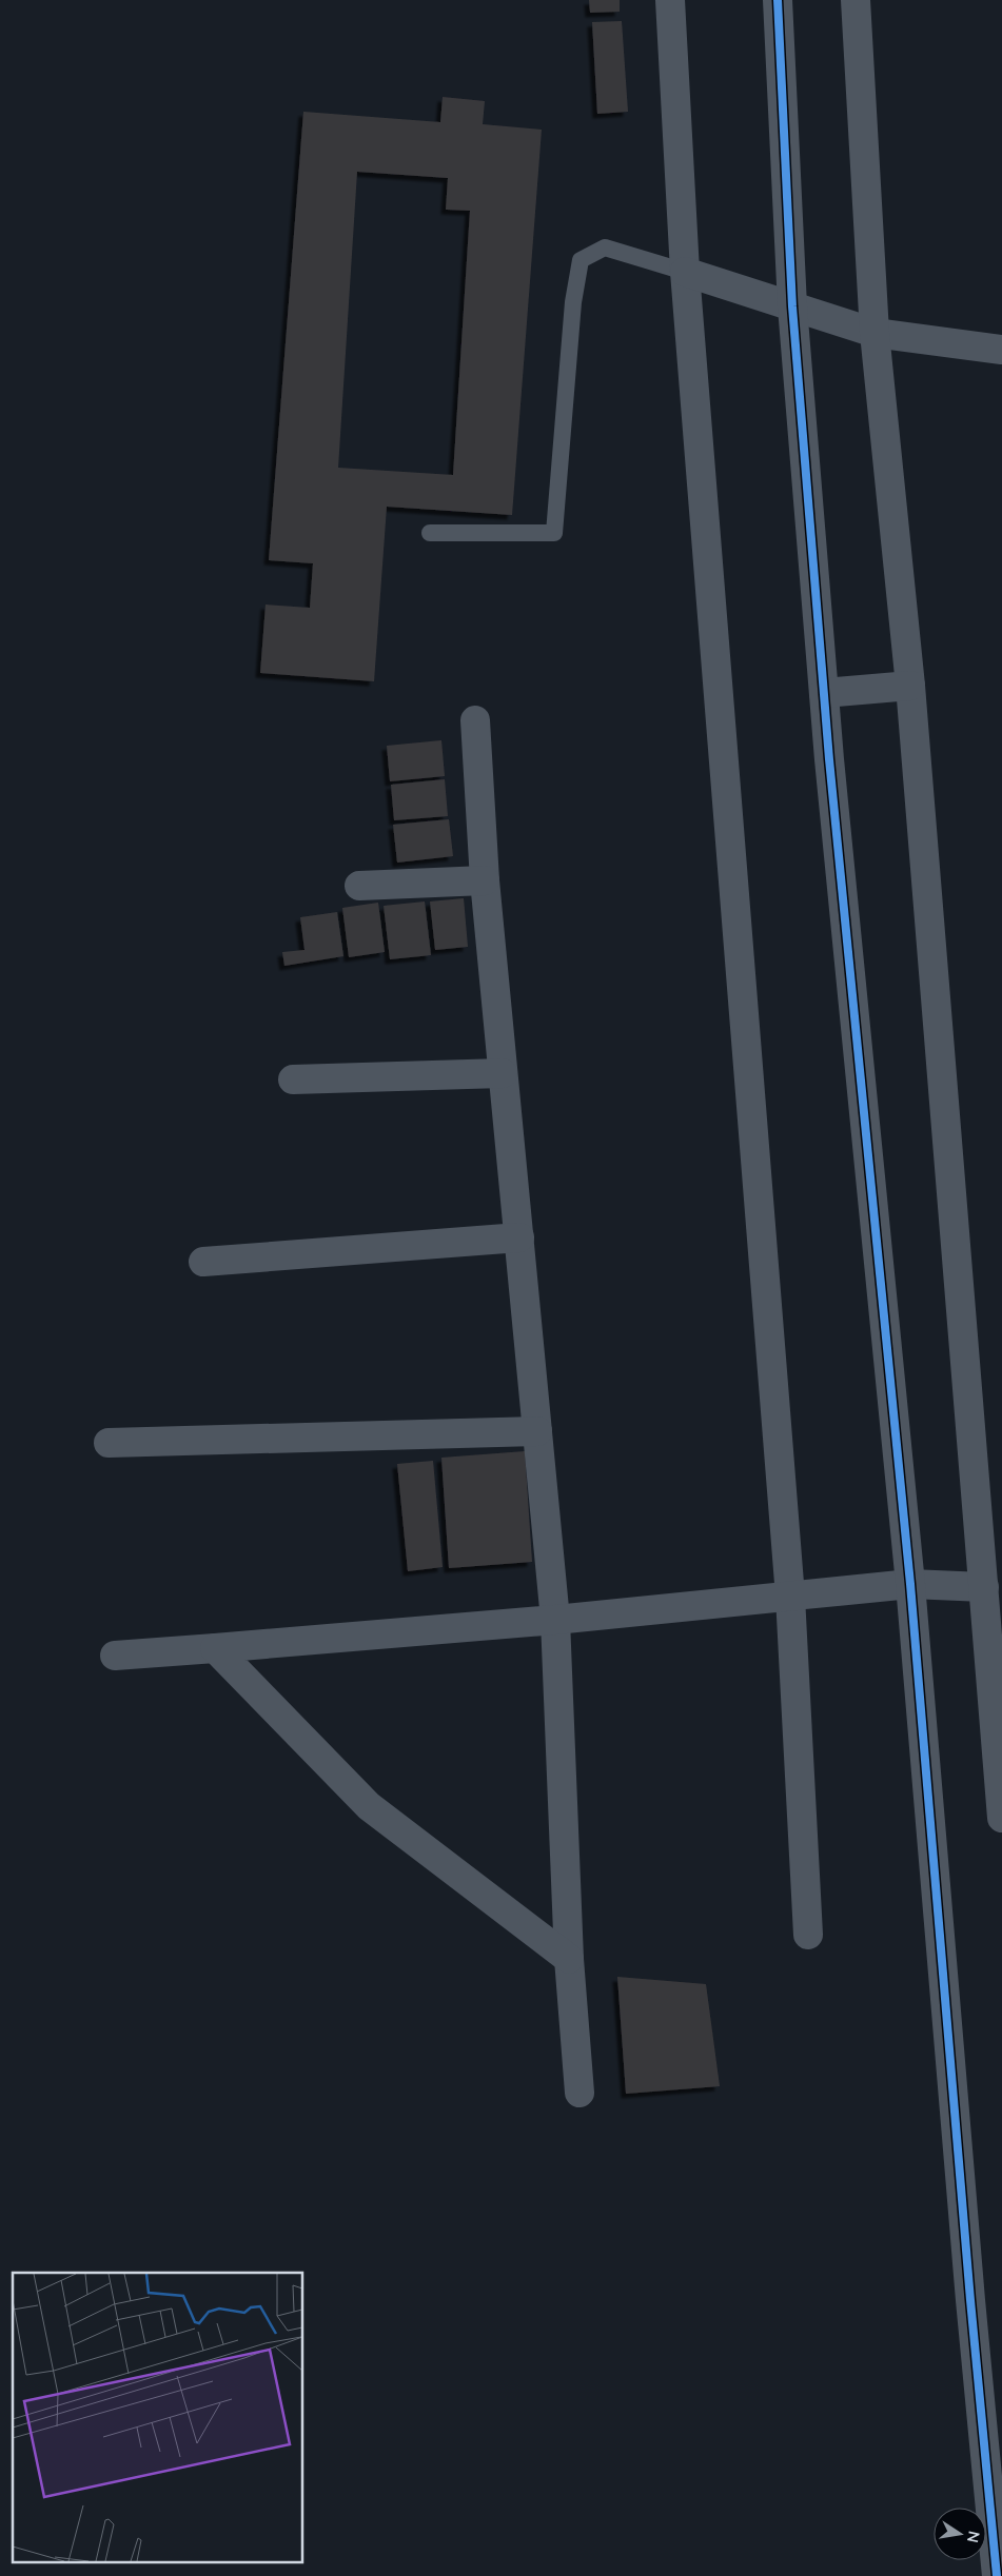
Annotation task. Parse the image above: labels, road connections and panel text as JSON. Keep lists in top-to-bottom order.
{
  "north": "right"
}
